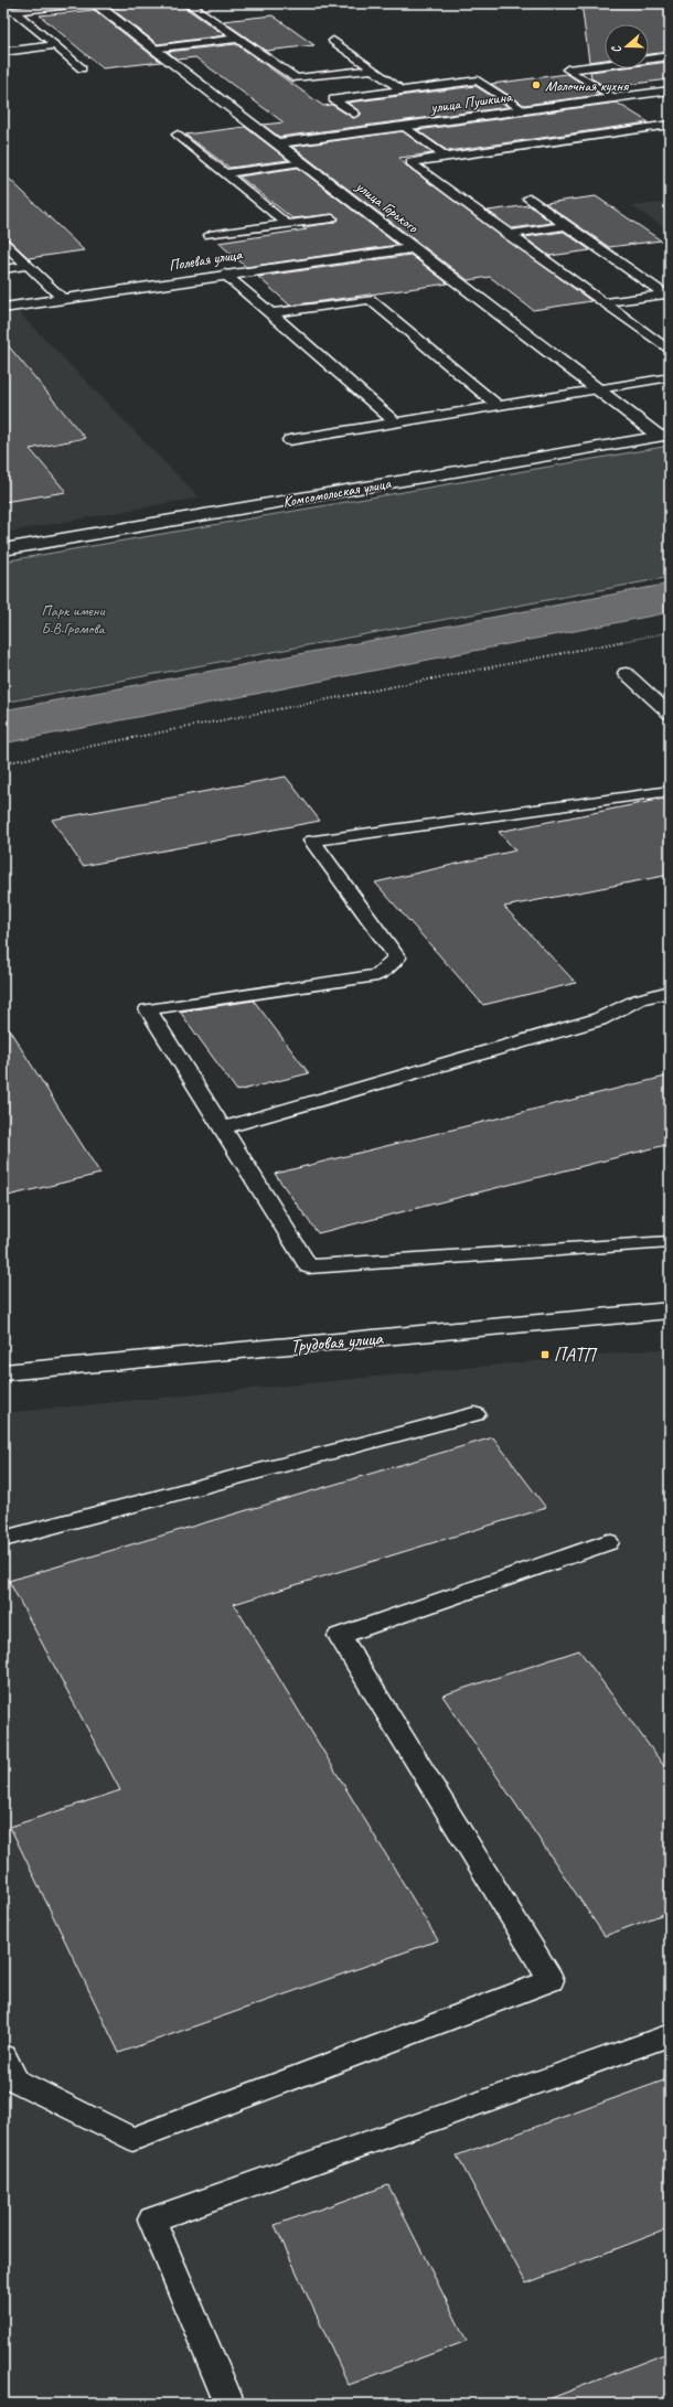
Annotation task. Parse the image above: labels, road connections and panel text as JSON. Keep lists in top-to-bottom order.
{
  "streets": {
    "street": [
      "улица Пушкина",
      "улица Горького",
      "Полевая улица",
      "Комсомольская улица",
      "Трудовая улица"
    ]
  },
  "crossings": [
    ["улица Пушкина", "улица Горького"],
    ["улица Горького", "Полевая улица"],
    ["улица Горького", "Комсомольская улица"]
  ],
  "parks": ["Парк имени Б.В.Громова"],
  "places": {
    "other": ["Молочная кухня"],
    "transit": ["ПАТП"]
  },
  "north": "left"
}
